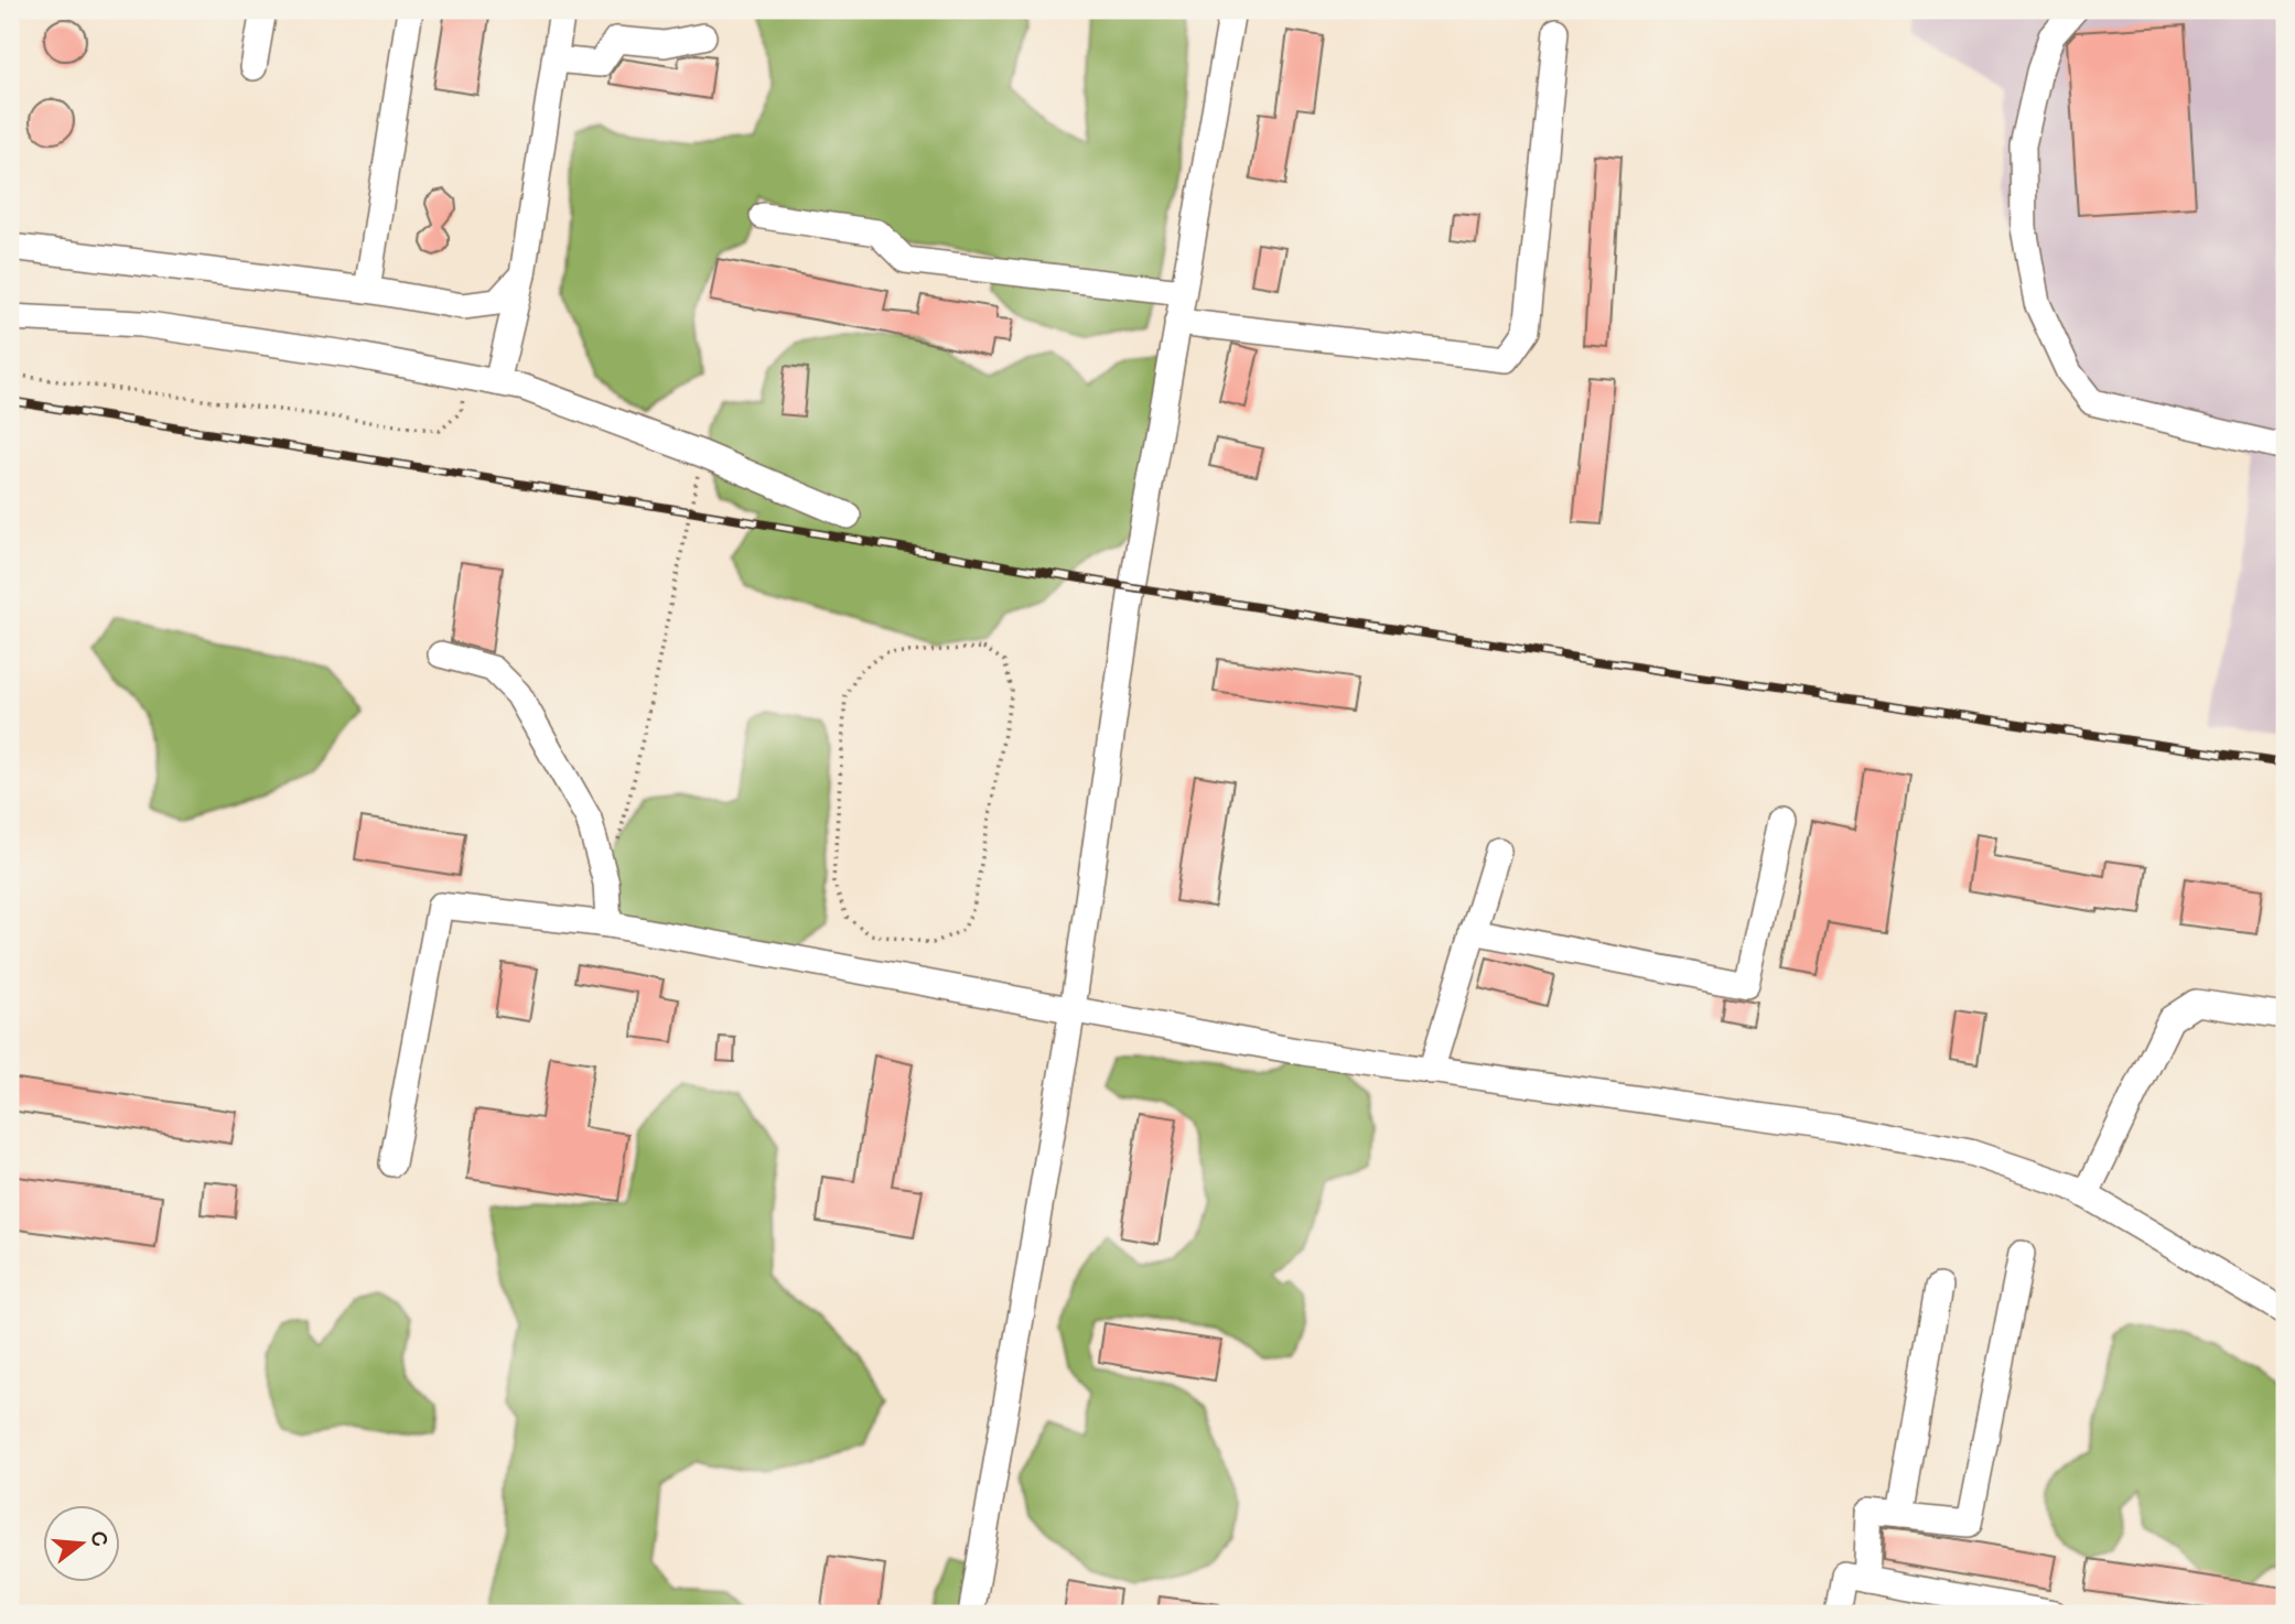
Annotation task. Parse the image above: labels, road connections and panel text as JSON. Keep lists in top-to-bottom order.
{
  "north": "right"
}
